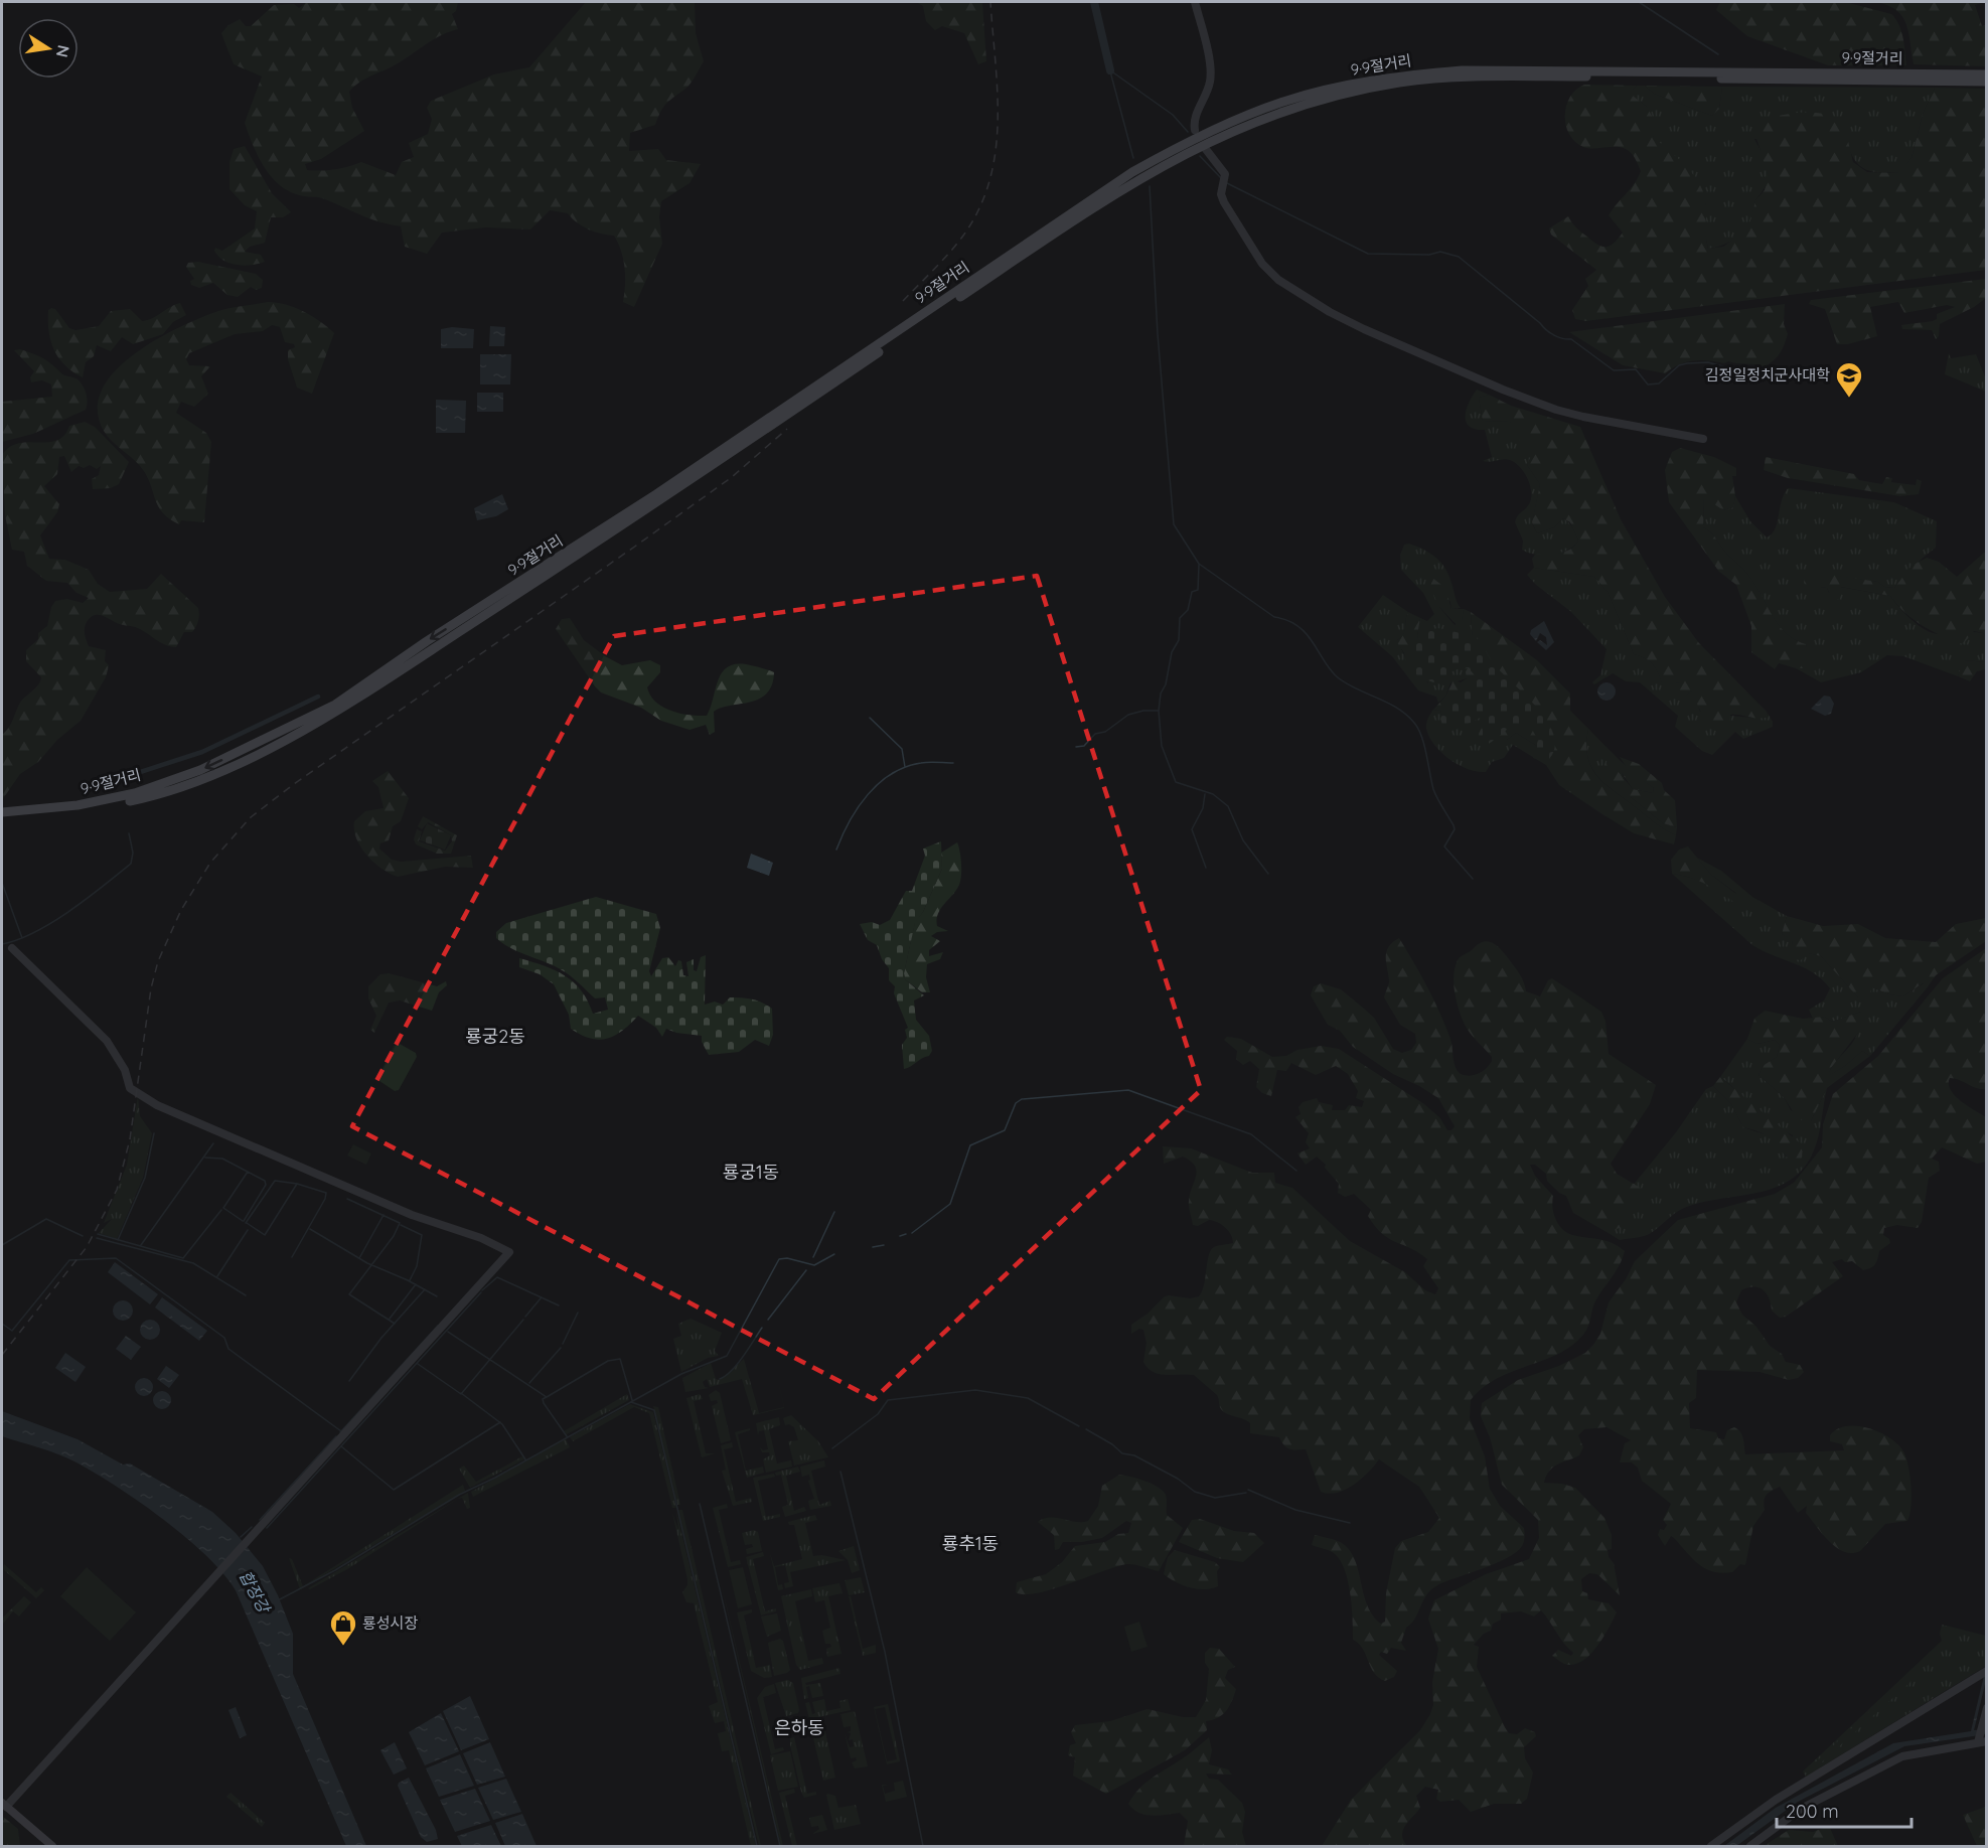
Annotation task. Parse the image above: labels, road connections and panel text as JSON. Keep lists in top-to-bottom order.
{
  "streets": {
    "highway": ["9·9절거리"]
  },
  "districts": [
    "룡궁2동",
    "룡궁1동",
    "룡추1동",
    "은하동"
  ],
  "water": ["합장강"],
  "places": {
    "school or university": ["김정일정치군사대학"],
    "shop": ["룡성시장"]
  },
  "scale_bar": "200 m",
  "north": "right"
}
